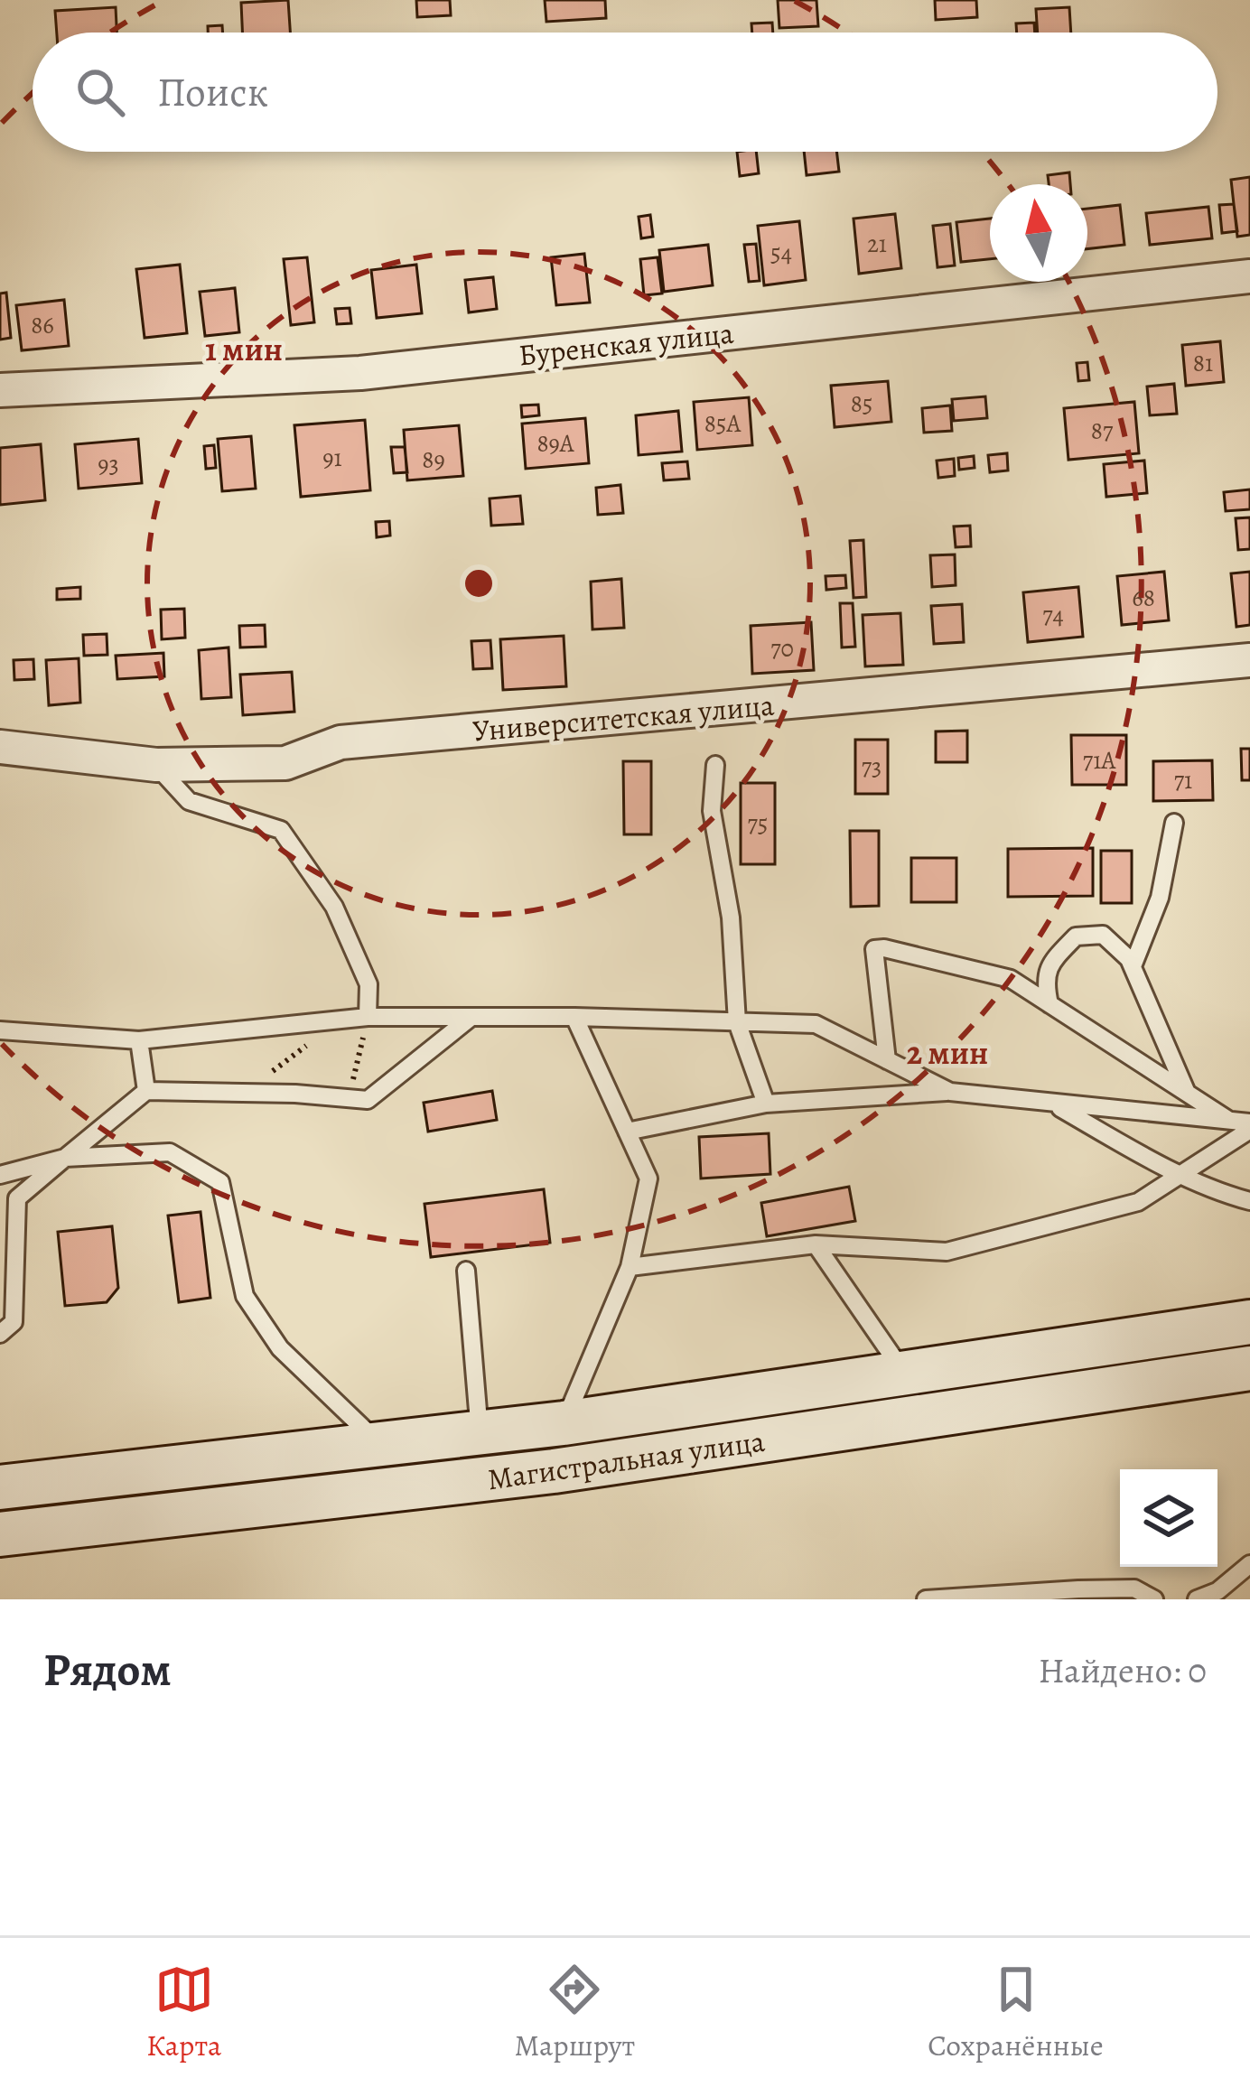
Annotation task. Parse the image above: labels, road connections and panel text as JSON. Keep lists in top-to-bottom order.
{
  "streets": {
    "main road": ["Магистральная улица"],
    "street": ["Буренская улица", "Университетская улица"]
  },
  "house_numbers": [
    "21",
    "54",
    "86",
    "81",
    "85",
    "85А",
    "87",
    "89А",
    "91",
    "89",
    "93",
    "68",
    "74",
    "70",
    "71А",
    "73",
    "71",
    "75"
  ],
  "north": "top",
  "page": {
    "search": "Поиск",
    "heading": ["Рядом", "Найдено: 0"],
    "nav": ["Карта", "Маршрут", "Сохранённые"]
  },
  "rings": ["1 мин", "2 мин"]
}
